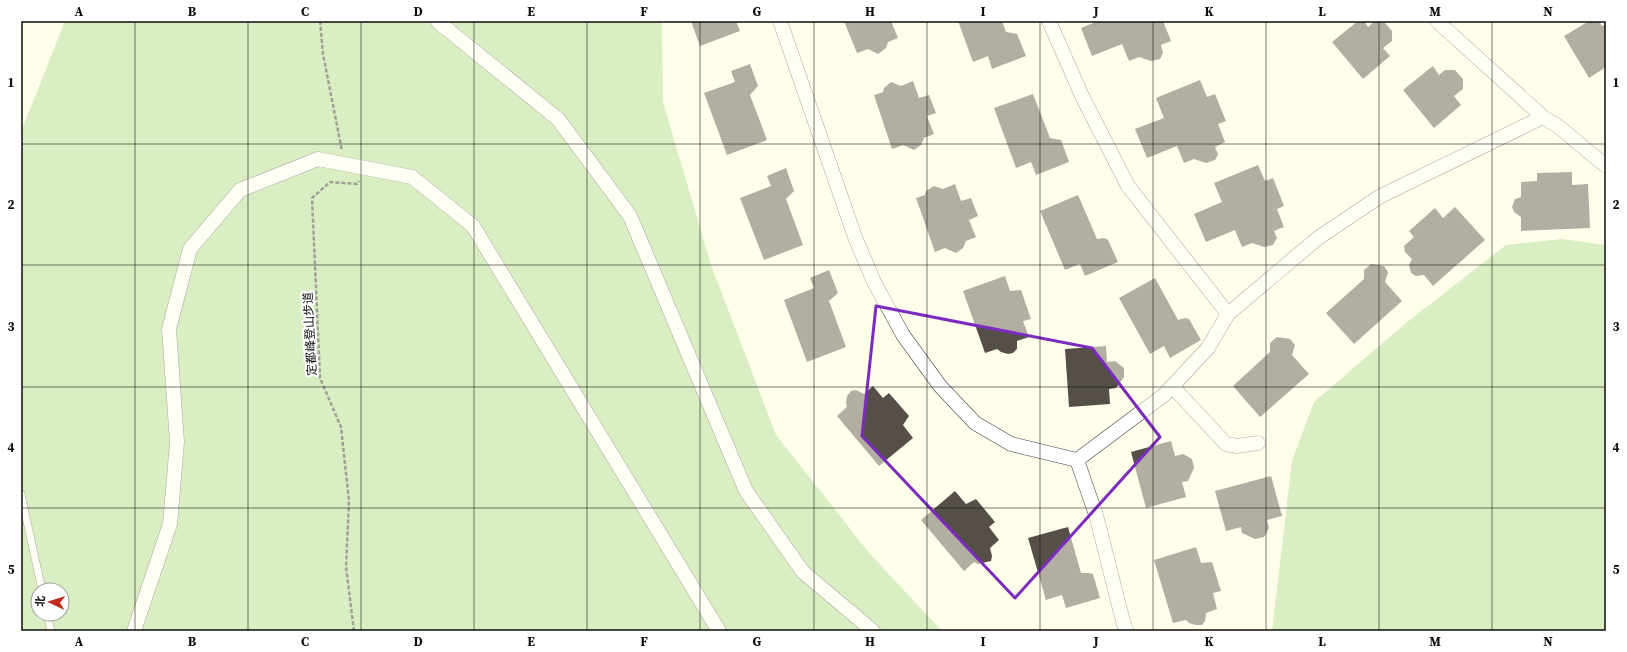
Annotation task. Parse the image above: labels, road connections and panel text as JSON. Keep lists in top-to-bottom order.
{
  "streets": {
    "path": ["定都峰登山步道"]
  },
  "north": "left",
  "grid": {
    "columns": [
      "A",
      "B",
      "C",
      "D",
      "E",
      "F",
      "G",
      "H",
      "I",
      "J",
      "K",
      "L",
      "M",
      "N"
    ],
    "rows": [
      "1",
      "2",
      "3",
      "4",
      "5"
    ]
  }
}
